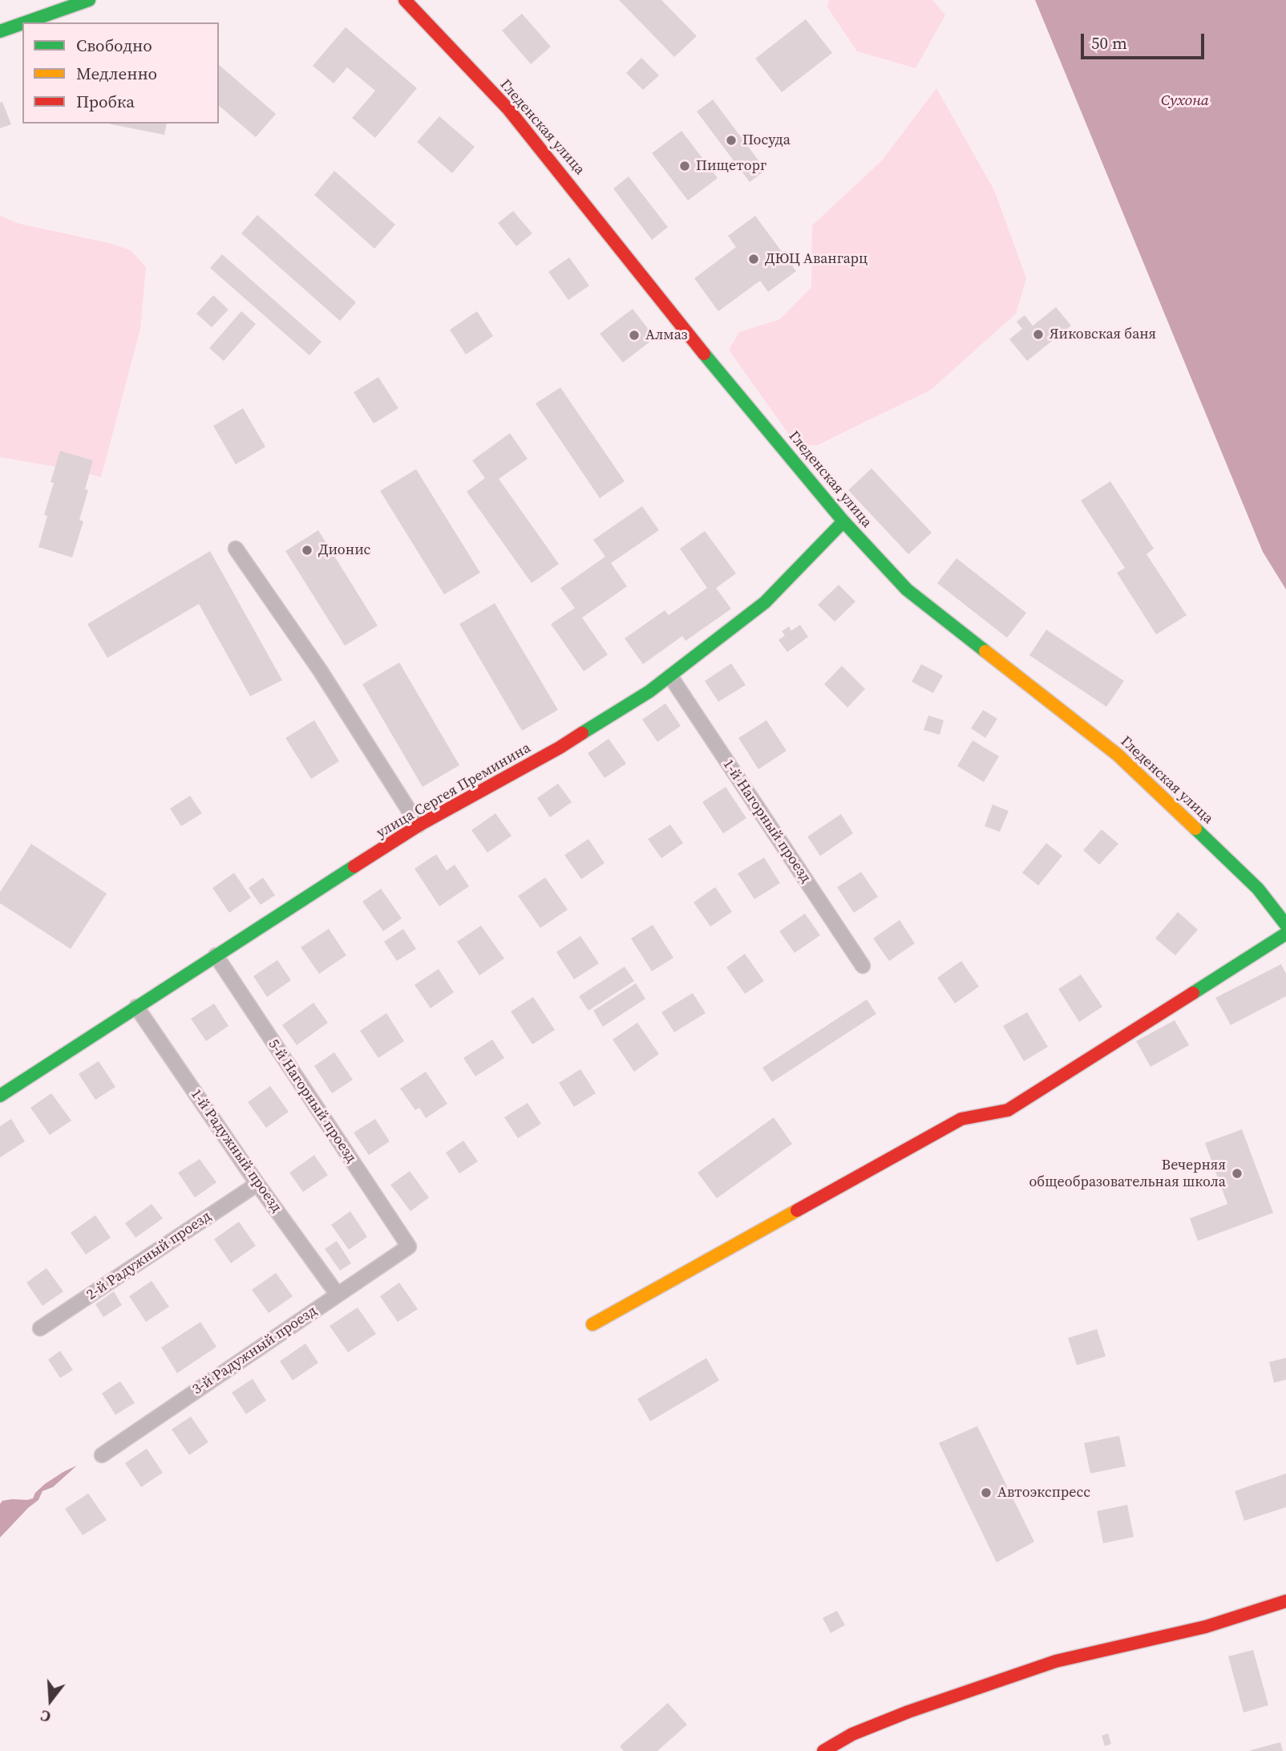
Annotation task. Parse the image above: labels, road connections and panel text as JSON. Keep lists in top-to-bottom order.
{
  "streets": {
    "street": [
      "Гледенская улица",
      "улица Сергея Преминина",
      "1-й Нагорный проезд",
      "5-й Нагорный проезд",
      "1-й Радужный проезд",
      "2-й Радужный проезд",
      "3-й Радужный проезд"
    ]
  },
  "crossings": [
    ["Гледенская улица", "улица Сергея Преминина"],
    ["улица Сергея Преминина", "1-й Нагорный проезд"],
    ["улица Сергея Преминина", "5-й Нагорный проезд"],
    ["улица Сергея Преминина", "1-й Радужный проезд"],
    ["5-й Нагорный проезд", "3-й Радужный проезд"],
    ["1-й Радужный проезд", "2-й Радужный проезд"],
    ["1-й Радужный проезд", "3-й Радужный проезд"]
  ],
  "water": ["Сухона"],
  "places": [
    "Посуда",
    "Пищеторг",
    "ДЮЦ Авангарц",
    "Яиковская баня",
    "Алмаз",
    "Дионис",
    "Вечерняя общеобразовательная школа",
    "Автоэкспресс"
  ],
  "legend": ["Свободно", "Медленно", "Пробка"],
  "scale_bar": "50 m",
  "north": "bottom"
}
